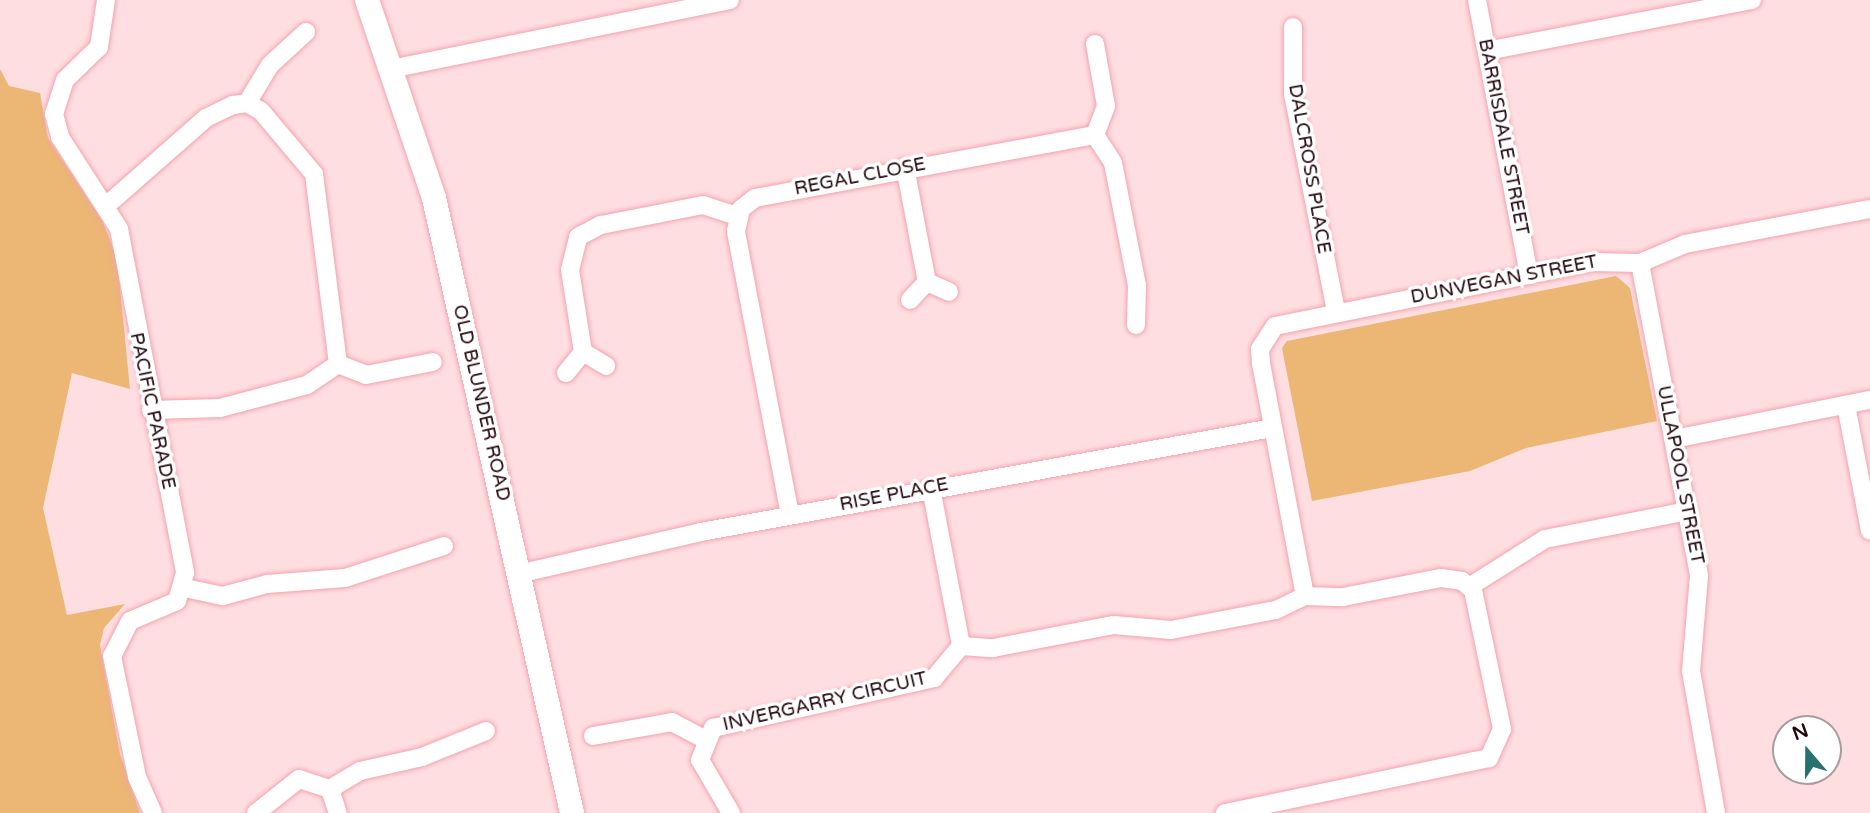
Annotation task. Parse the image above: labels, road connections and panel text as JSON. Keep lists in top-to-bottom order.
{
  "streets": {
    "main road": ["OLD BLUNDER ROAD"],
    "street": [
      "BARRISDALE STREET",
      "DALCROSS PLACE",
      "REGAL CLOSE",
      "DUNVEGAN STREET",
      "PACIFIC PARADE",
      "ULLAPOOL STREET",
      "RISE PLACE",
      "INVERGARRY CIRCUIT"
    ]
  },
  "crossings": [
    ["BARRISDALE STREET", "DUNVEGAN STREET"],
    ["DALCROSS PLACE", "DUNVEGAN STREET"],
    ["DUNVEGAN STREET", "ULLAPOOL STREET"],
    ["DUNVEGAN STREET", "RISE PLACE"],
    ["OLD BLUNDER ROAD", "RISE PLACE"]
  ],
  "north": "top"
}
